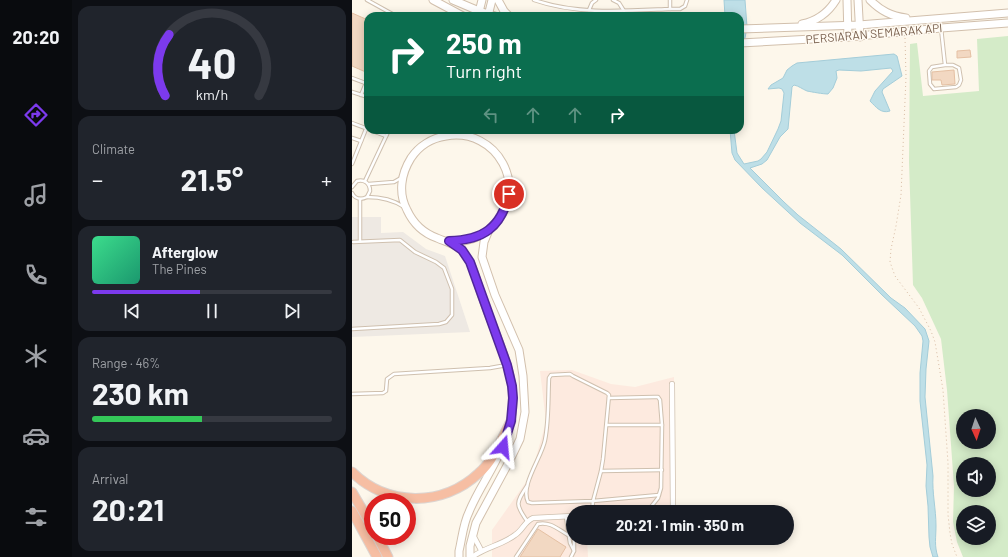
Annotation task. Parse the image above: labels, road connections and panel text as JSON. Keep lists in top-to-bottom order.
{
  "streets": {
    "main road": ["PERSIARAN SEMARAK API"]
  },
  "north": "bottom",
  "page": {
    "tabs": "20:20",
    "turn": ["250 m", "Turn right"],
    "tile": [
      "Climate",
      ["Range · 46%", "230 km"],
      ["Arrival", "20:21"]
    ],
    "heat": ["−", "21.5°", "+"],
    "song": ["Afterglow", "The Pines"],
    "limit": "50",
    "trip": "20:21 · 1 min · 350 m",
    "gauge": ["40", "km/h"]
  }
}
